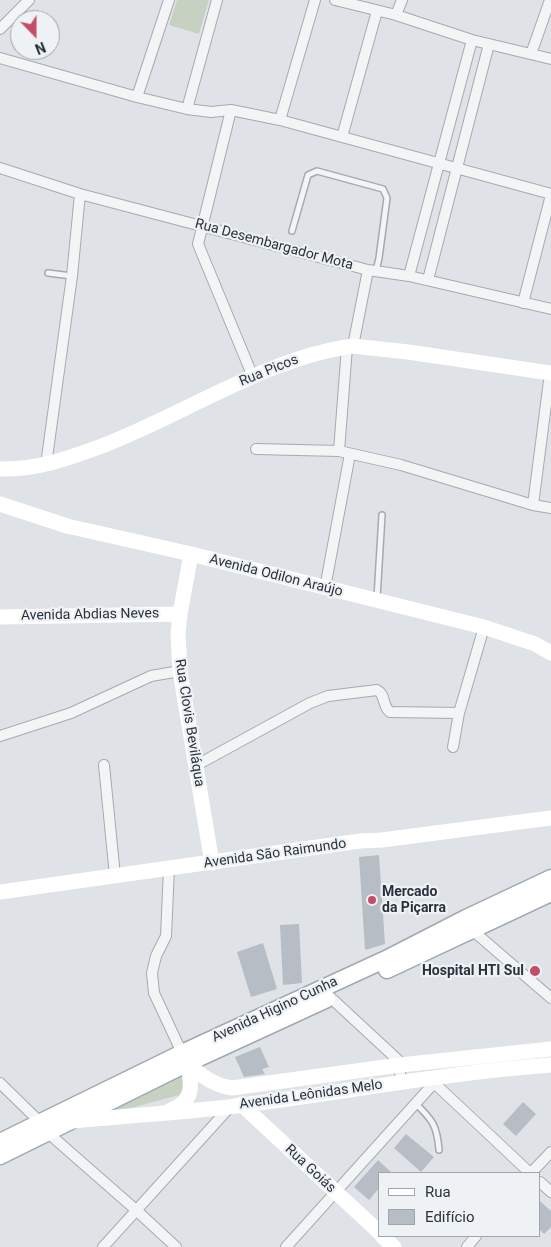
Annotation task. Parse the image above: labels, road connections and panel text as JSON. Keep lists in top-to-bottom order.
{
  "streets": {
    "main road": [
      "Rua Picos",
      "Avenida Odilon Araújo",
      "Avenida Abdias Neves",
      "Rua Clovis Beviláqua",
      "Avenida São Raimundo",
      "Avenida Higino Cunha",
      "Avenida Leônidas Melo",
      "Rua Goiás"
    ],
    "street": ["Rua Desembargador Mota"]
  },
  "crossings": [
    ["Avenida Odilon Araújo", "Rua Clovis Beviláqua"],
    ["Avenida Abdias Neves", "Rua Clovis Beviláqua"],
    ["Rua Clovis Beviláqua", "Avenida São Raimundo"],
    ["Avenida Higino Cunha", "Avenida Leônidas Melo"],
    ["Avenida Leônidas Melo", "Rua Goiás"]
  ],
  "places": ["Mercado da Piçarra", "Hospital HTI Sul"],
  "legend": ["Rua", "Edifício"],
  "north": "bottom"
}
